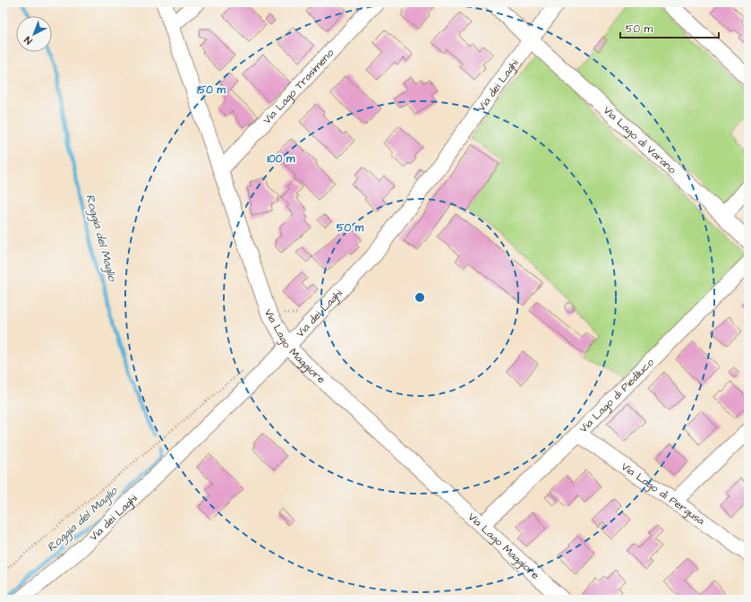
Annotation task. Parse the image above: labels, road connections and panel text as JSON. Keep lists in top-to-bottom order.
{
  "streets": {
    "street": [
      "Via dei Laghi",
      "Via Lago Trasimeno",
      "Via Lago di Varano",
      "Via Lago Maggiore",
      "Via Lago di Piediluco",
      "Via Lago di Pergusa"
    ]
  },
  "crossings": [
    ["Via dei Laghi", "Via Lago di Varano"],
    ["Via dei Laghi", "Via Lago Maggiore"],
    ["Via Lago Trasimeno", "Via Lago Maggiore"],
    ["Via Lago Maggiore", "Via Lago di Piediluco"],
    ["Via Lago di Piediluco", "Via Lago di Pergusa"]
  ],
  "water": ["Roggia del Maglio"],
  "scale_bar": "50 m",
  "north": "bottom left",
  "rings": ["150 m", "100 m", "50 m"]
}
